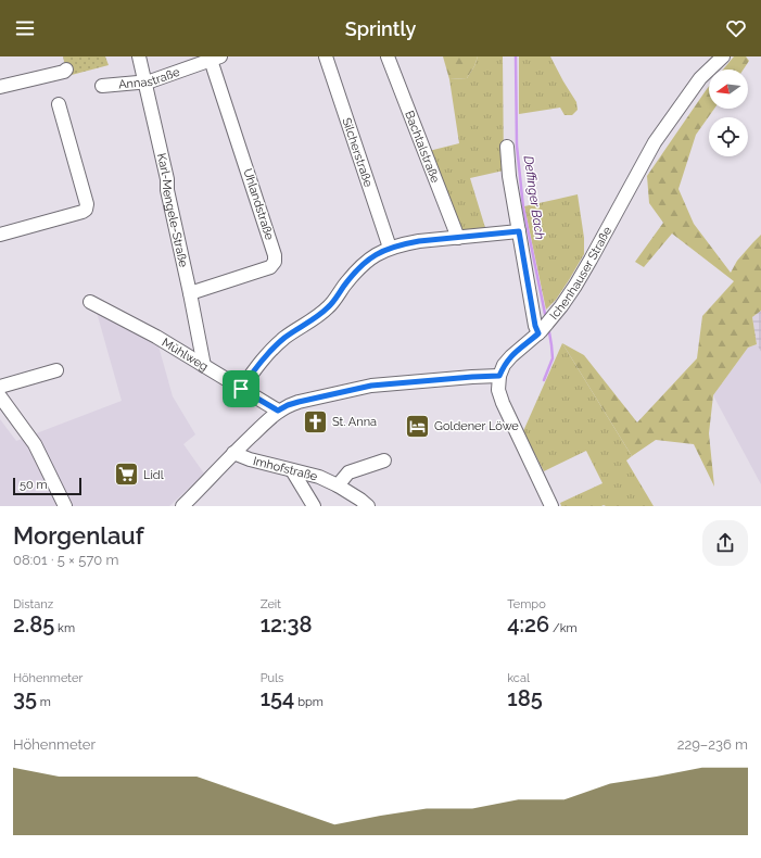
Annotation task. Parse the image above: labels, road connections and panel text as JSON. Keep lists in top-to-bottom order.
{
  "streets": {
    "street": [
      "Annastraße",
      "Bachtalstraße",
      "Silcherstraße",
      "Uhlandstraße",
      "Karl-Mengele-Straße",
      "Ichenhauser Straße",
      "Mühlweg",
      "Imhofstraße"
    ]
  },
  "crossings": [
    ["Annastraße", "Uhlandstraße"],
    ["Annastraße", "Karl-Mengele-Straße"],
    ["Uhlandstraße", "Karl-Mengele-Straße"],
    ["Karl-Mengele-Straße", "Mühlweg"]
  ],
  "water": ["Deffinger Bach"],
  "places": {
    "church": ["St. Anna"],
    "hotel": ["Goldener Löwe"],
    "supermarket": ["Lidl"]
  },
  "scale_bar": "50 m",
  "north": "left",
  "page": {
    "header": "Sprintly",
    "scale": "50 m",
    "heading": ["Morgenlauf", "08:01 · 5 × 570 m"],
    "stats": [
      ["Distanz", "2.85 km"],
      ["Zeit", "12:38"],
      ["Tempo", "4:26 /km"],
      ["Höhenmeter", "35 m"],
      ["Puls", "154 bpm"],
      ["kcal", "185"]
    ],
    "chart": ["Höhenmeter", "229–236 m"]
  }
}
